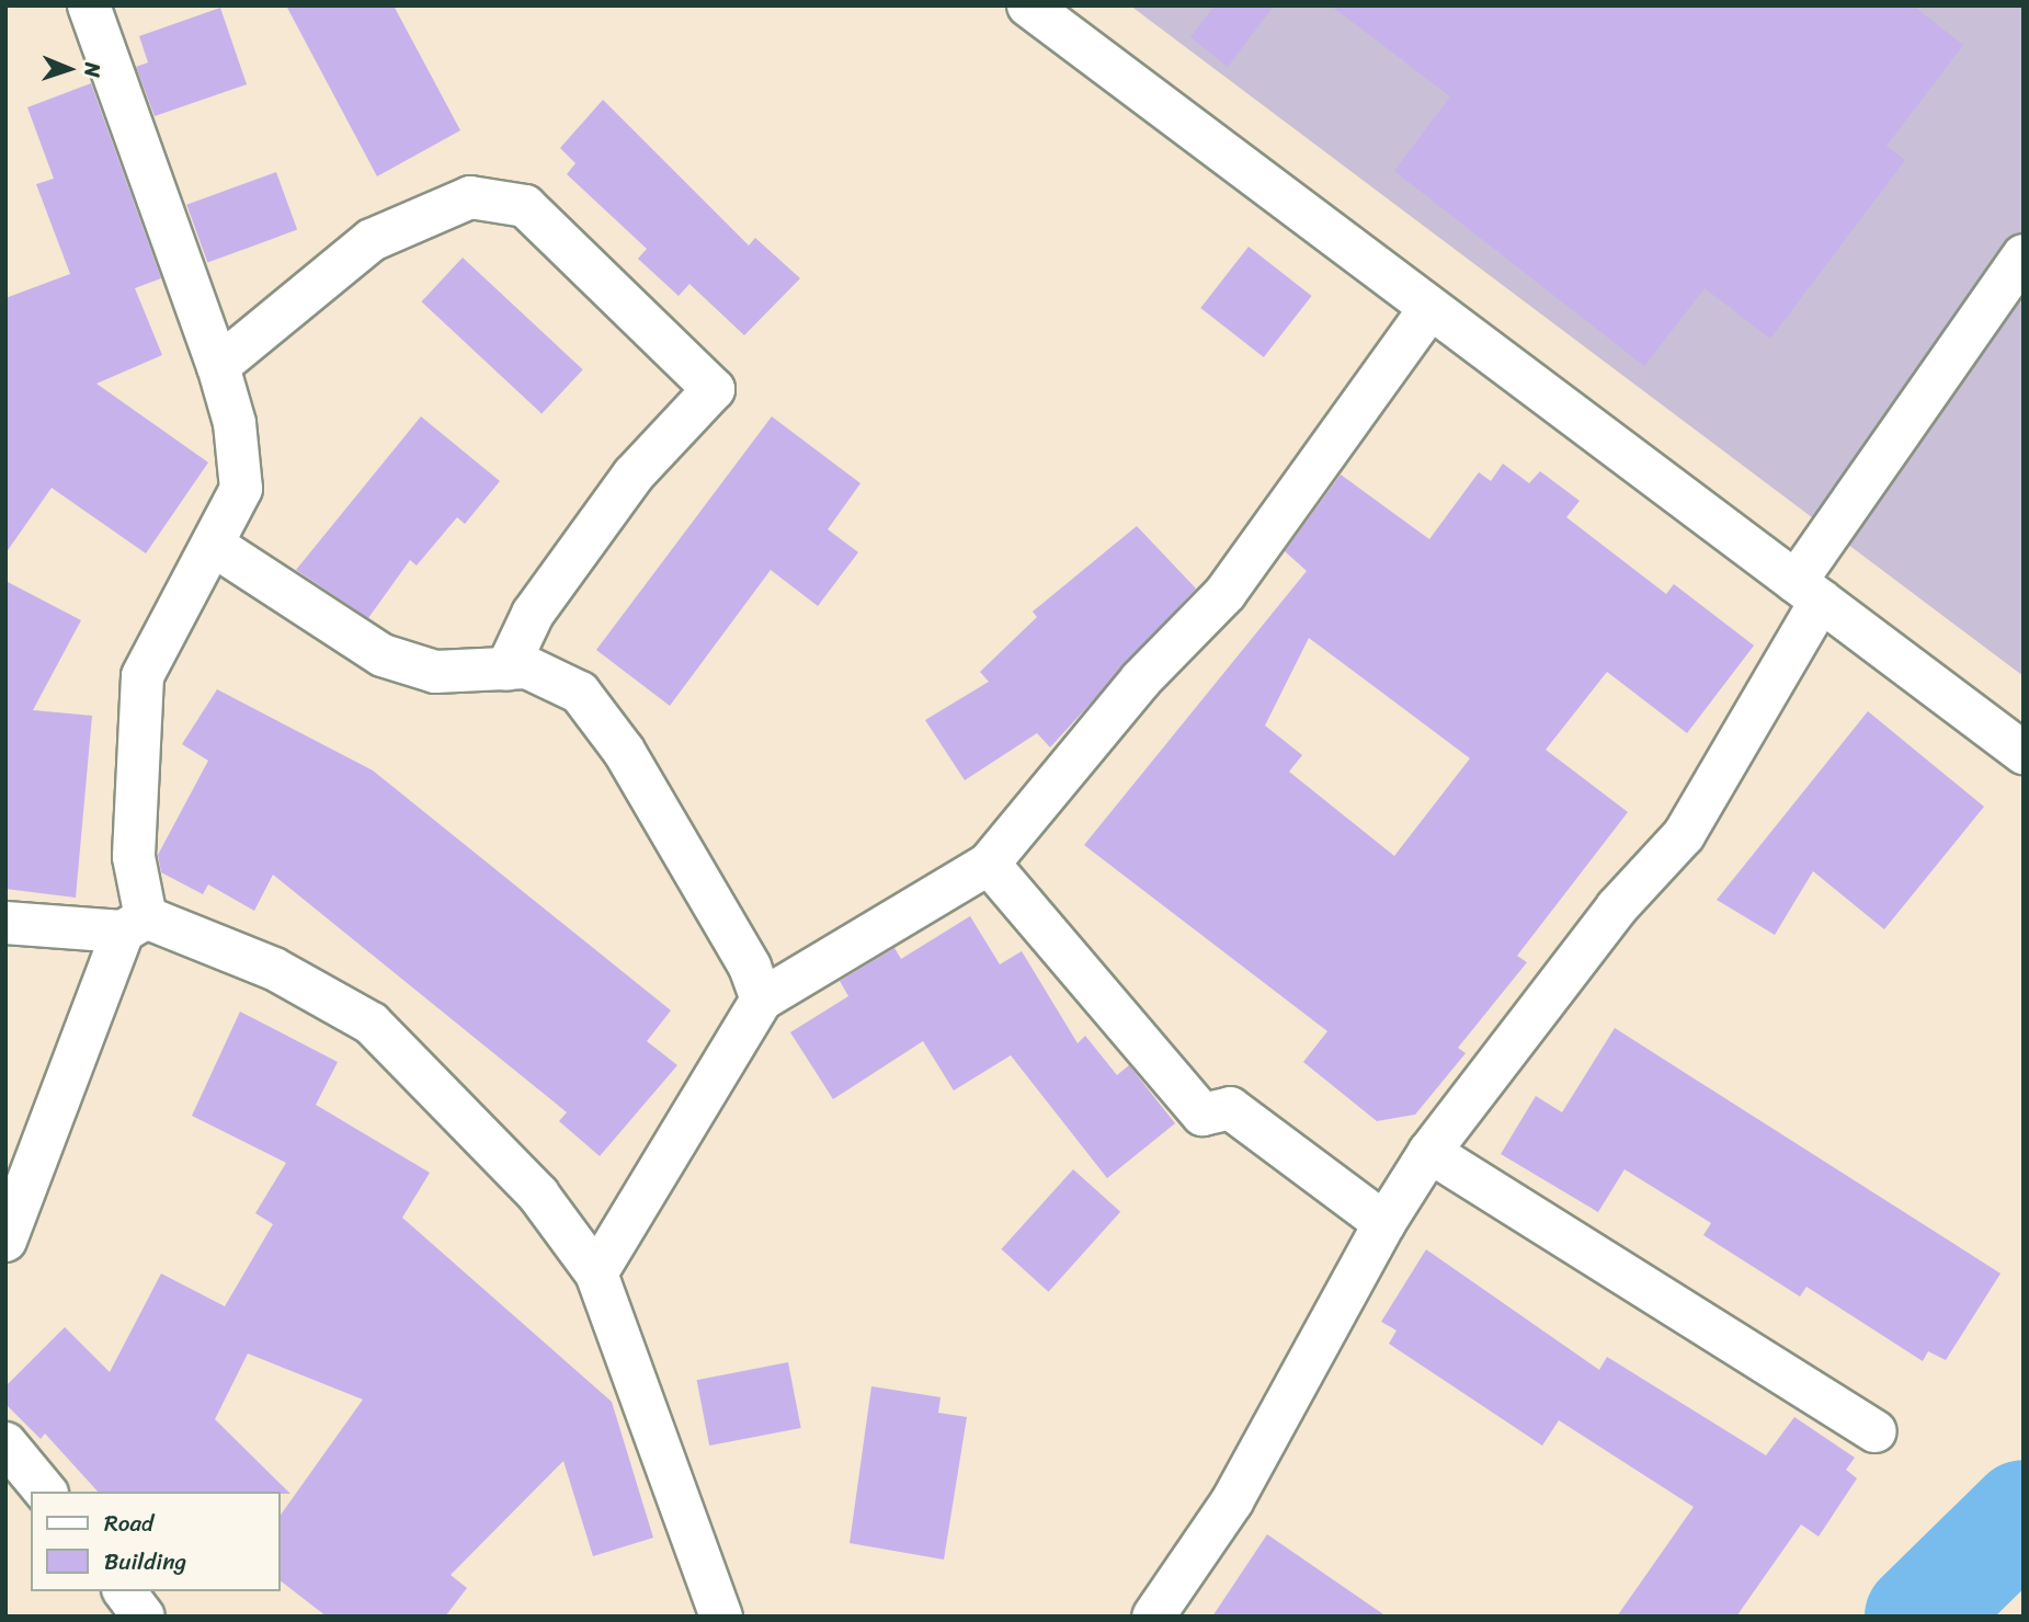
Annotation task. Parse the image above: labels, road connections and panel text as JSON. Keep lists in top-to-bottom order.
{
  "legend": ["Road", "Building"],
  "north": "right"
}
